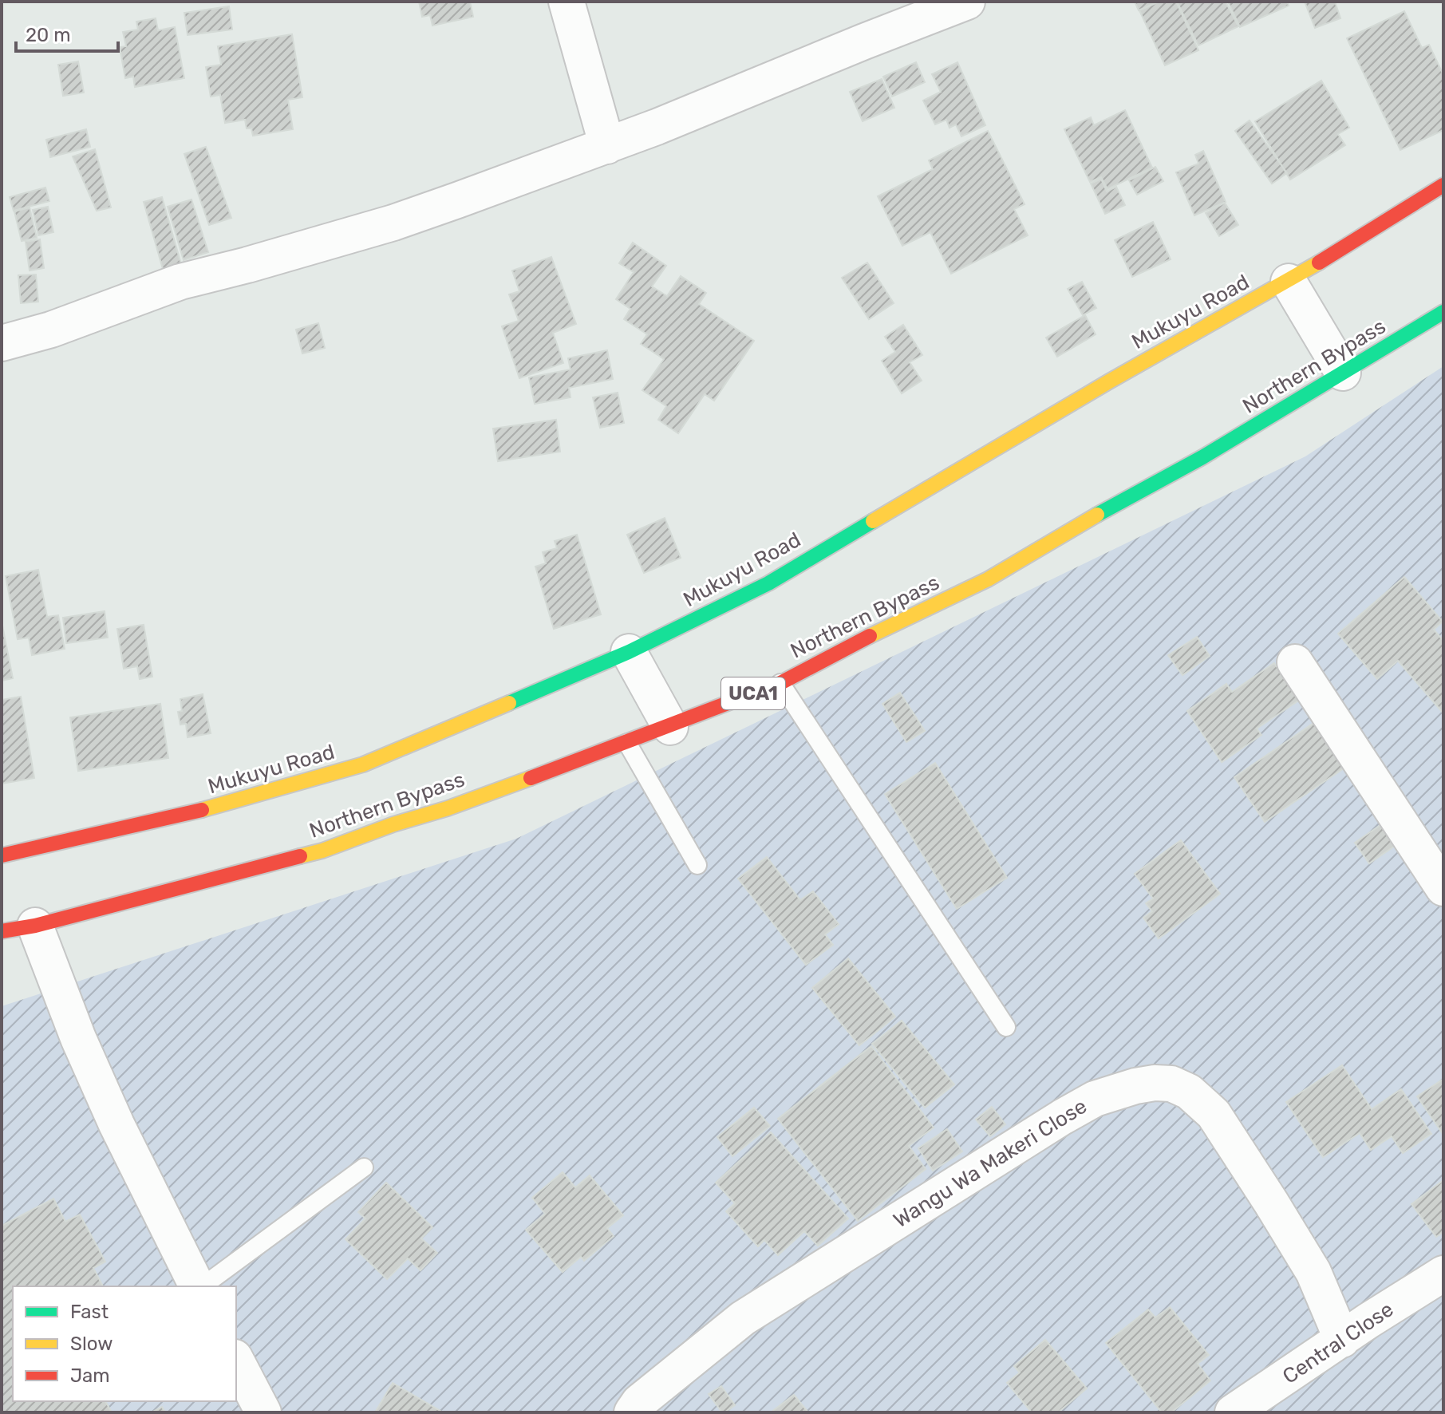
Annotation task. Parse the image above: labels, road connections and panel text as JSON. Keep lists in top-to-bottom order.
{
  "streets": {
    "street": [
      "Mukuyu Road",
      "Northern Bypass",
      "UCA1",
      "Wangu Wa Makeri Close",
      "Central Close"
    ]
  },
  "crossings": [
    ["Wangu Wa Makeri Close", "Central Close"]
  ],
  "legend": ["Fast", "Slow", "Jam"],
  "scale_bar": "20 m"
}
